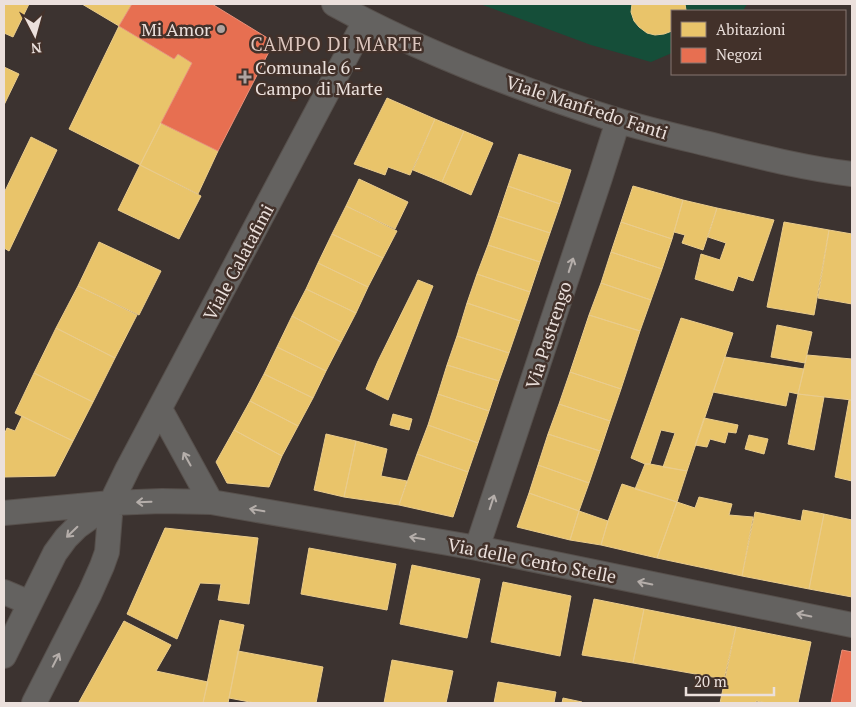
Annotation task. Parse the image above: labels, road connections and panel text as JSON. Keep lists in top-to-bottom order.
{
  "streets": {
    "street": [
      "Viale Manfredo Fanti",
      "Viale Calatafimi",
      "Via Pastrengo",
      "Via delle Cento Stelle"
    ]
  },
  "crossings": [
    ["Viale Manfredo Fanti", "Viale Calatafimi"],
    ["Viale Manfredo Fanti", "Via Pastrengo"],
    ["Viale Calatafimi", "Via delle Cento Stelle"],
    ["Via Pastrengo", "Via delle Cento Stelle"]
  ],
  "one_way": ["Via Pastrengo", "Via delle Cento Stelle"],
  "districts": ["CAMPO DI MARTE"],
  "places": {
    "other": ["Mi Amor"],
    "health": ["Comunale 6 - Campo di Marte"]
  },
  "legend": ["Abitazioni", "Negozi"],
  "scale_bar": "20 m",
  "north": "bottom"
}
